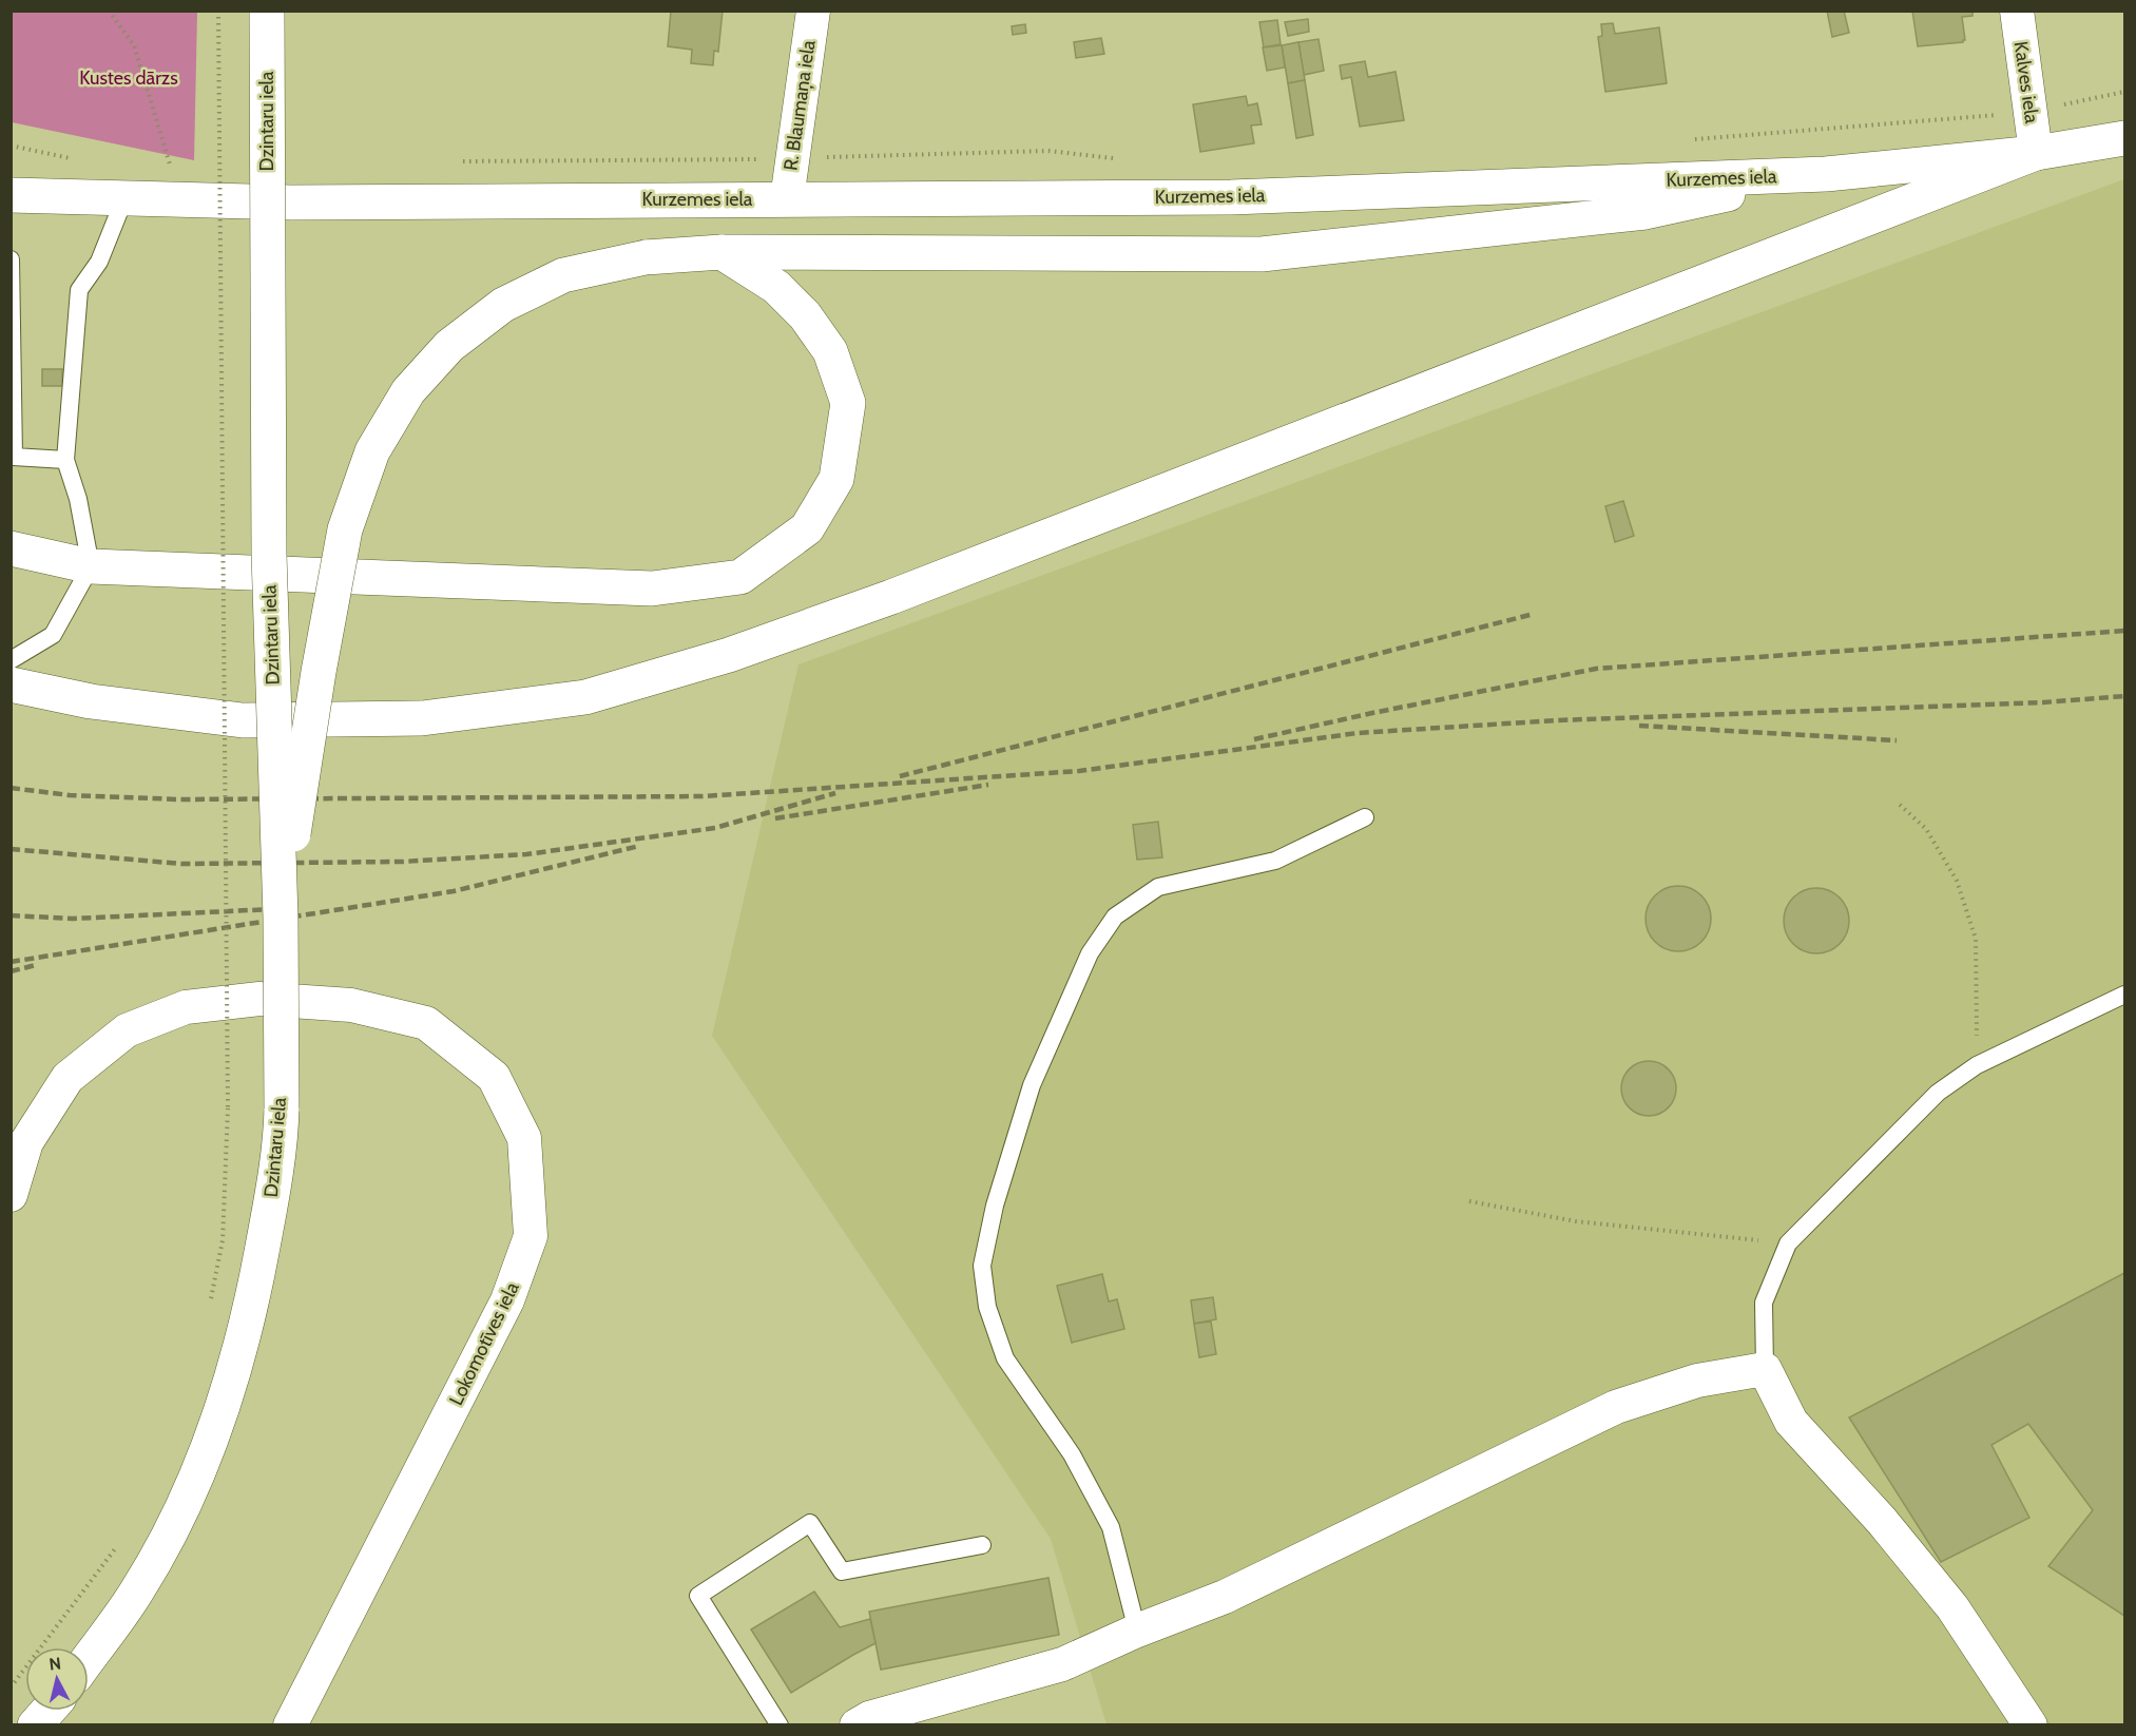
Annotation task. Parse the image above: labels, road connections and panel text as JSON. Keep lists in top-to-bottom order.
{
  "streets": {
    "highway": ["Dzintaru iela", "Kurzemes iela"],
    "street": ["Kalves iela", "R. Blaumaņa iela", "Lokomotīves iela"]
  },
  "crossings": [
    ["Kalves iela", "Kurzemes iela"],
    ["R. Blaumaņa iela", "Kurzemes iela"]
  ],
  "parks": ["Kustes dārzs"],
  "north": "top"
}
